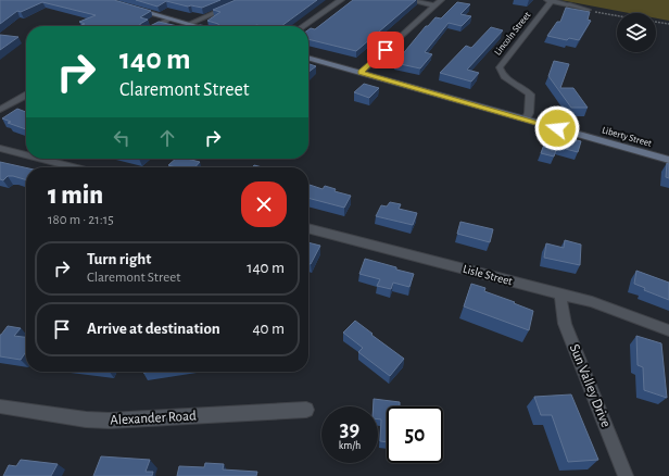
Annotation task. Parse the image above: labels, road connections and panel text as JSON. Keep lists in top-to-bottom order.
{
  "streets": {
    "main road": ["Liberty Street"],
    "street": [
      "Lincoln Street",
      "Lisle Street",
      "Sun Valley Drive",
      "Alexander Road"
    ]
  },
  "crossings": [
    ["Lincoln Street", "Liberty Street"],
    ["Lisle Street", "Sun Valley Drive"]
  ],
  "page": {
    "turn": ["140 m", "Claremont Street"],
    "heading": ["1 min", "180 m · 21:15"],
    "list": [
      {
        "name": "Turn right",
        "note": "Claremont Street",
        "value": "140 m"
      },
      {
        "name": "Arrive at destination",
        "value": "40 m"
      }
    ],
    "speed": "39 km/h",
    "limit": "50"
  }
}
